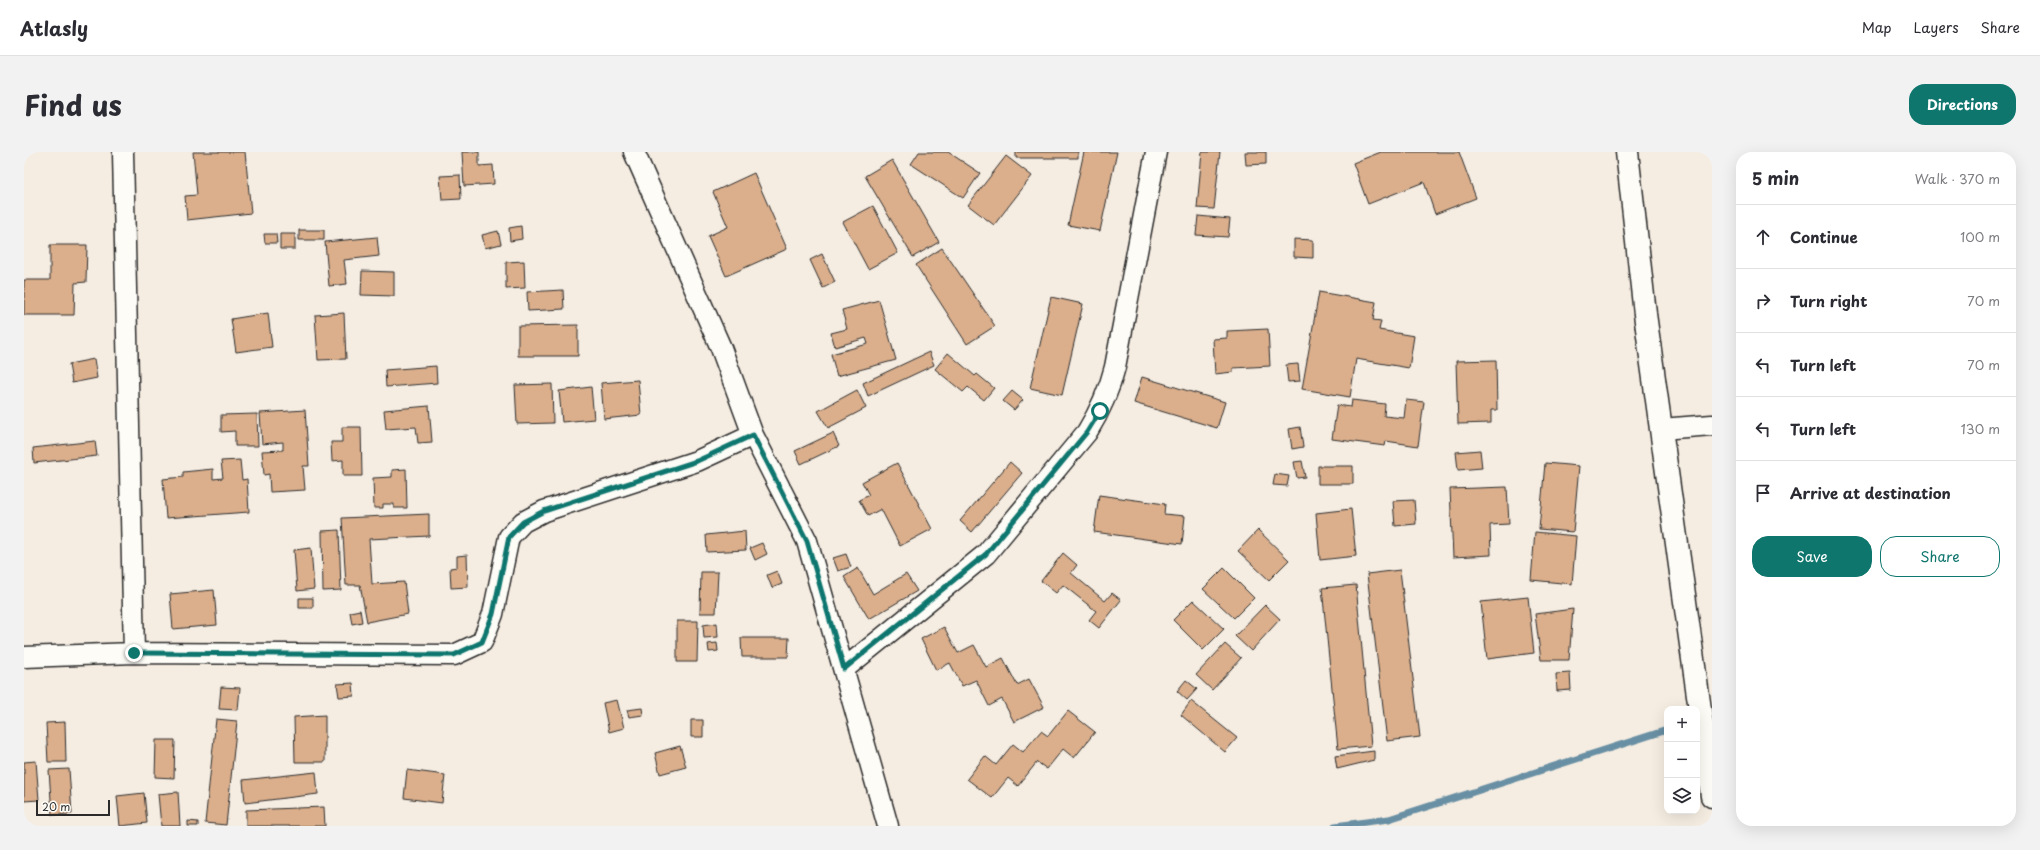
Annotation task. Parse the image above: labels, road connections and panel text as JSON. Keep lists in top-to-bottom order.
{
  "scale_bar": "20 m",
  "page": {
    "header": "Atlasly",
    "nav": ["Map", "Layers", "Share"],
    "title": "Find us",
    "buttons": [
      "Directions",
      ["Save", "Share"]
    ],
    "heading": ["5 min", "Walk · 370 m"],
    "list": [
      ["Continue", "100 m"],
      ["Turn right", "70 m"],
      ["Turn left", "70 m"],
      ["Turn left", "130 m"],
      "Arrive at destination"
    ],
    "map_buttons": ["+", "−"],
    "scale": "20 m"
  }
}
